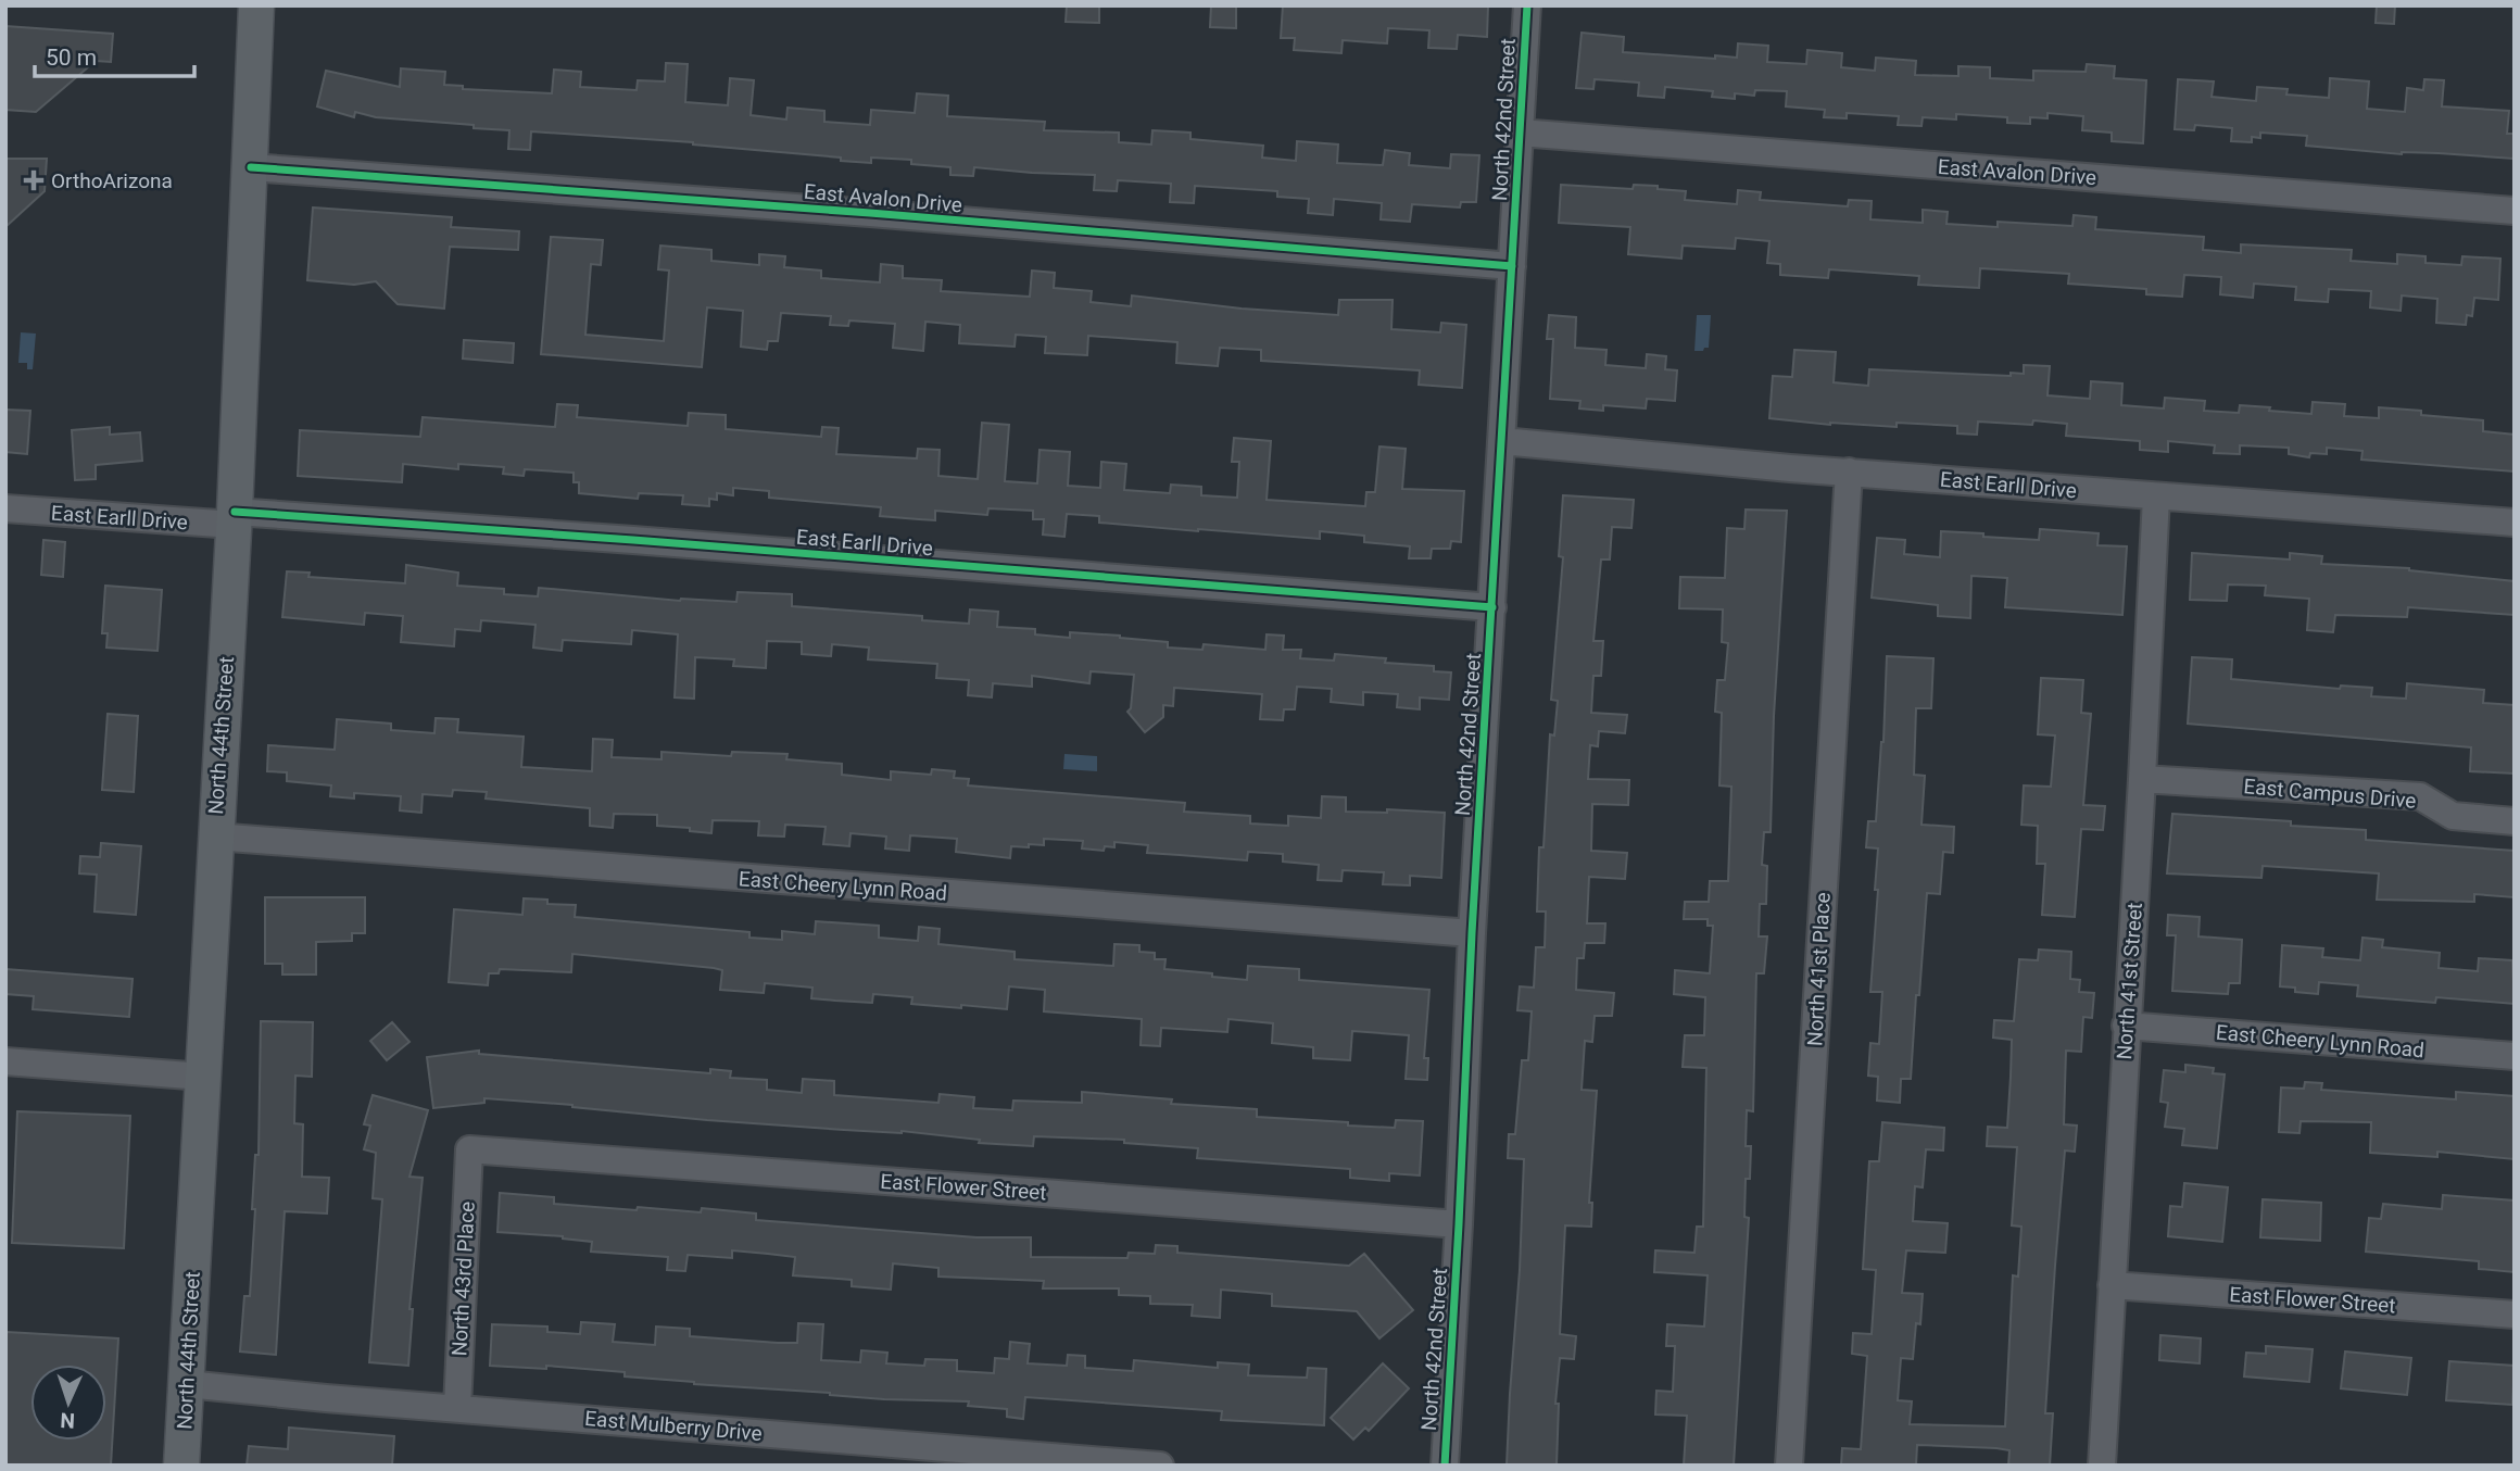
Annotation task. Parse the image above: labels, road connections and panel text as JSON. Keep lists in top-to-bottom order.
{
  "streets": {
    "main road": ["North 44th Street"],
    "street": [
      "North 42nd Street",
      "East Avalon Drive",
      "East Earll Drive",
      "East Campus Drive",
      "East Cheery Lynn Road",
      "North 41st Place",
      "North 41st Street",
      "East Flower Street",
      "North 43rd Place",
      "East Mulberry Drive"
    ]
  },
  "crossings": [
    ["North 42nd Street", "East Avalon Drive"],
    ["North 42nd Street", "East Earll Drive"],
    ["North 42nd Street", "East Cheery Lynn Road"],
    ["North 42nd Street", "East Flower Street"],
    ["East Avalon Drive", "North 44th Street"],
    ["East Earll Drive", "North 44th Street"],
    ["East Earll Drive", "North 41st Place"],
    ["East Earll Drive", "North 41st Street"],
    ["North 44th Street", "East Cheery Lynn Road"],
    ["North 44th Street", "East Mulberry Drive"],
    ["East Campus Drive", "North 41st Street"],
    ["East Cheery Lynn Road", "North 41st Street"],
    ["North 41st Street", "East Flower Street"],
    ["East Flower Street", "North 43rd Place"],
    ["North 43rd Place", "East Mulberry Drive"]
  ],
  "places": {
    "health": ["OrthoArizona"]
  },
  "scale_bar": "50 m",
  "north": "bottom"
}
